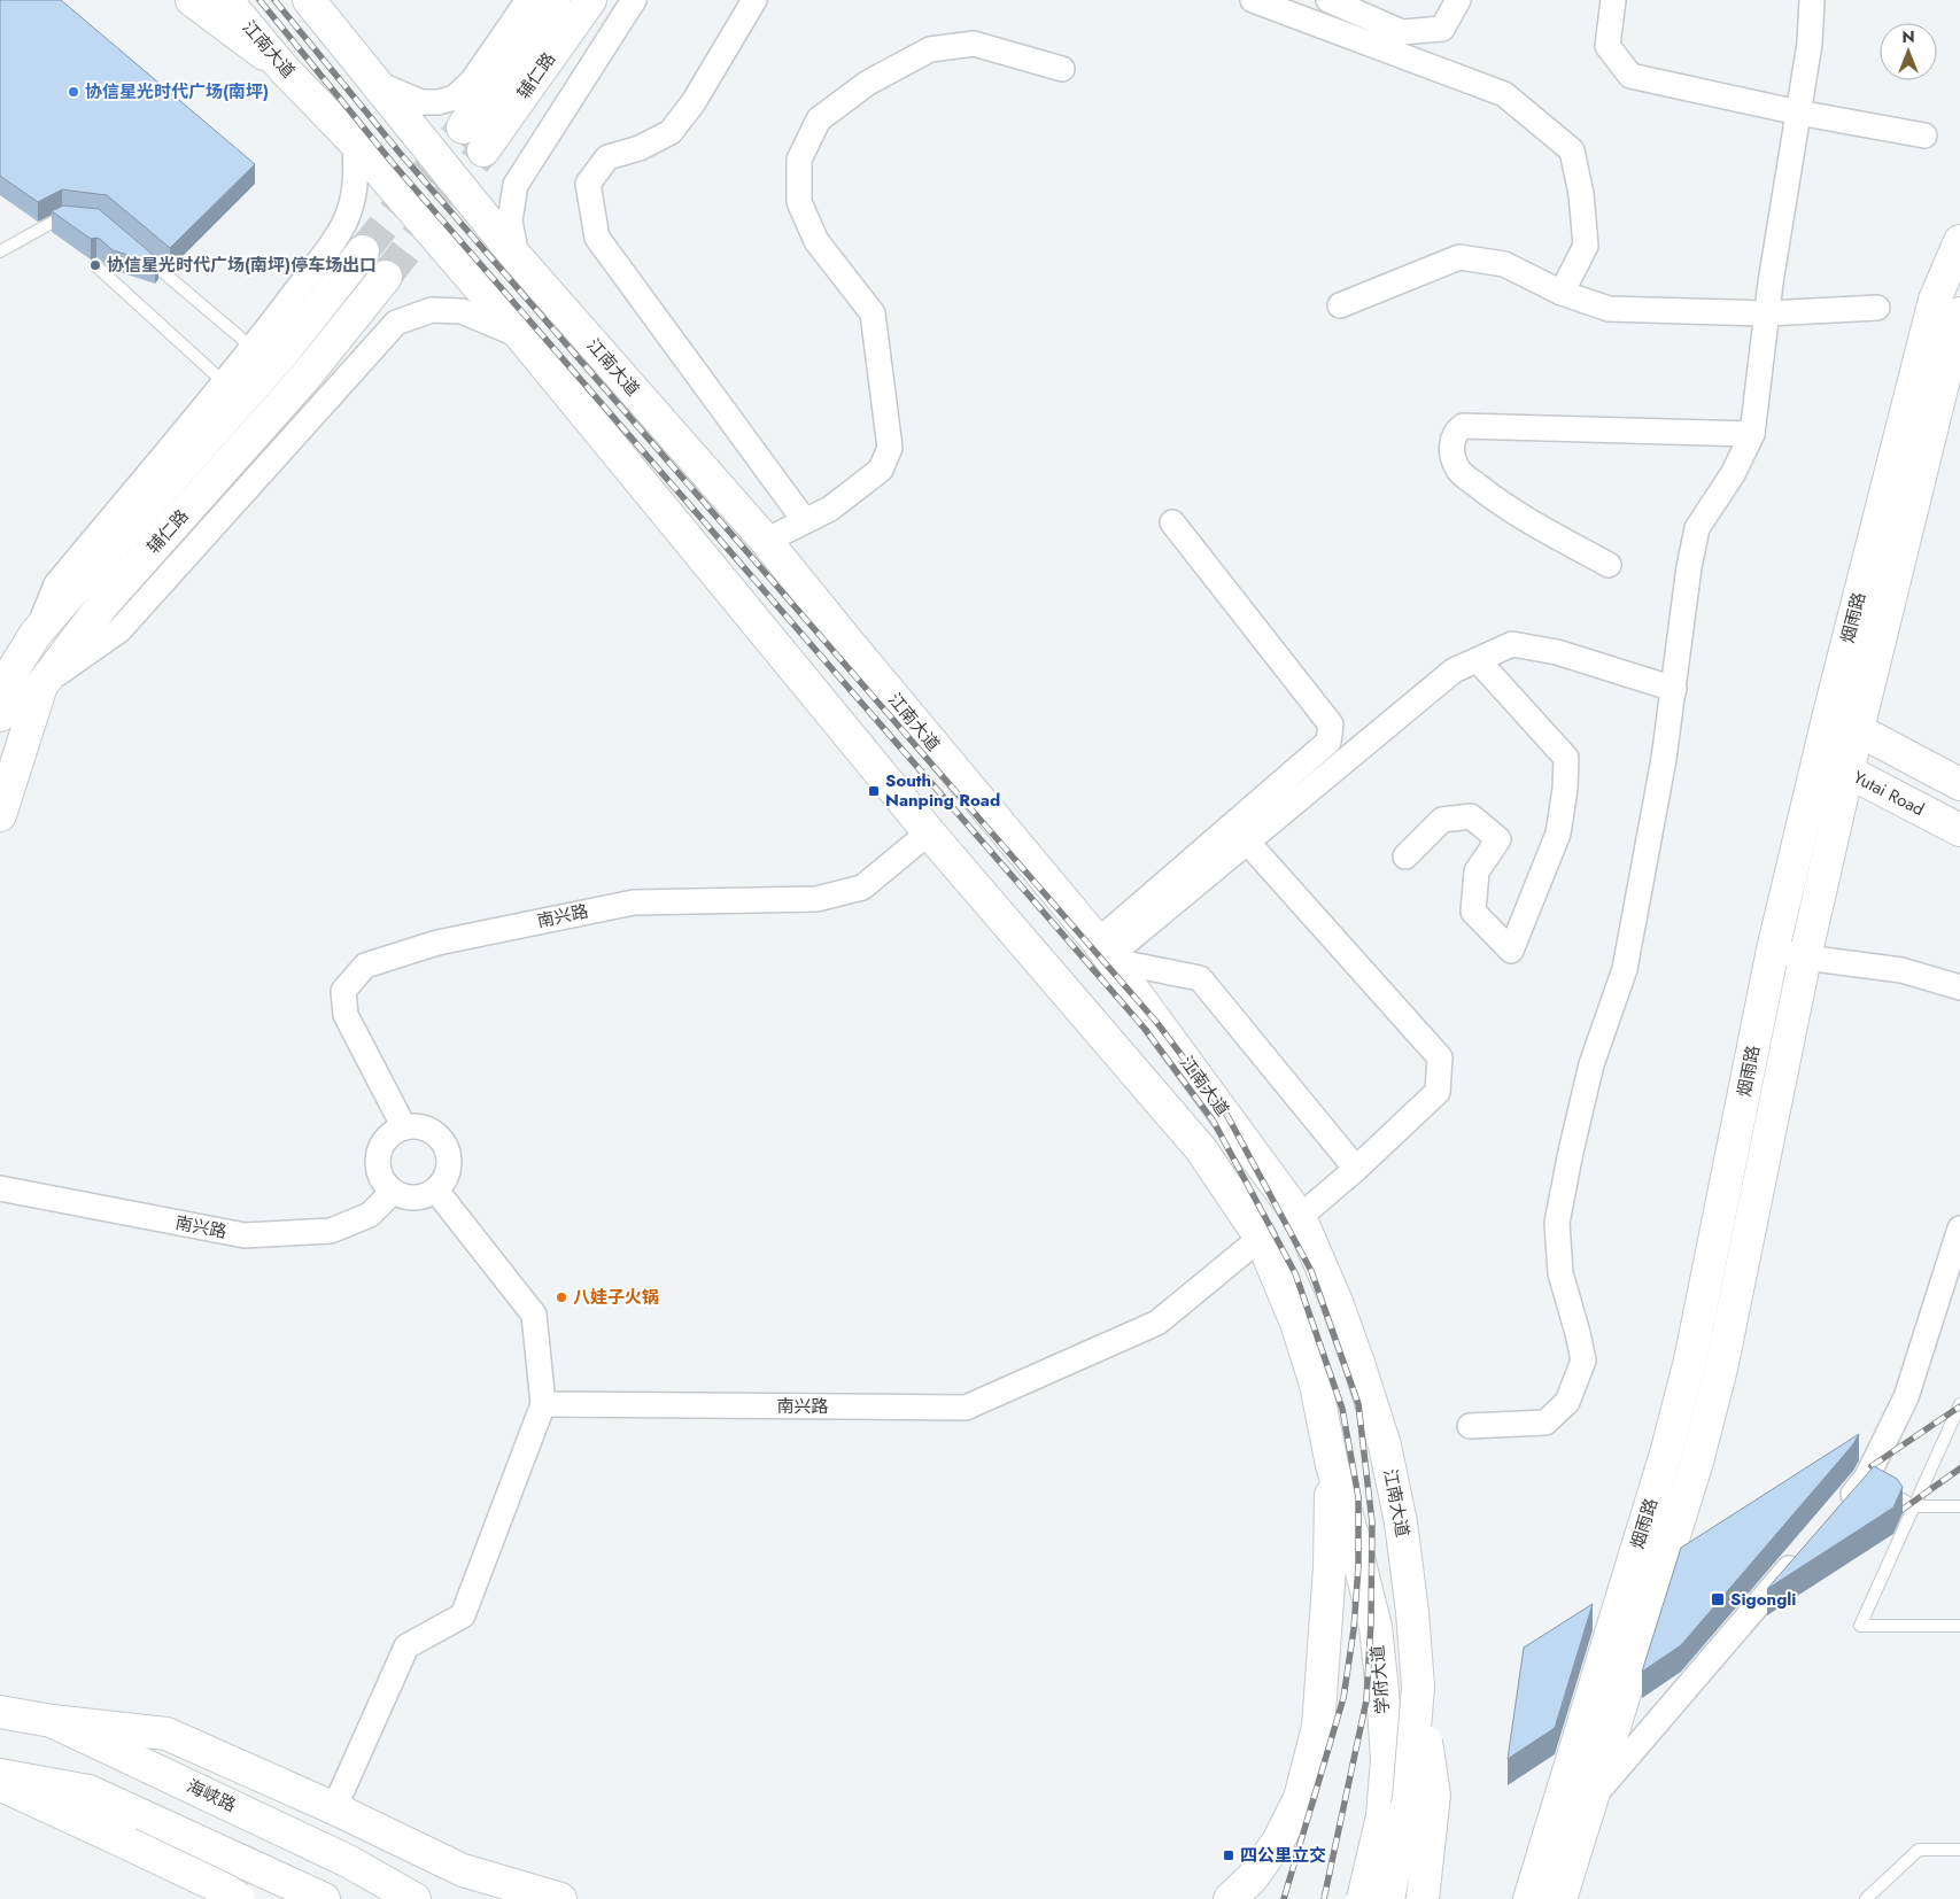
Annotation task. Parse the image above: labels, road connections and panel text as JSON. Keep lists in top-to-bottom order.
{
  "streets": {
    "main road": [
      "江南大道",
      "辅仁路",
      "烟雨路",
      "Yutai Road",
      "学府大道",
      "海峡路"
    ],
    "street": ["南兴路"]
  },
  "crossings": [
    ["江南大道", "南兴路"],
    ["江南大道", "学府大道"],
    ["烟雨路", "Yutai Road"]
  ],
  "places": {
    "other": ["协信星光时代广场(南坪)", "协信星光时代广场(南坪)停车场出口", "八娃子火锅"],
    "transit": ["South Nanping Road", "Sigongli", "四公里立交"]
  },
  "north": "top"
}
